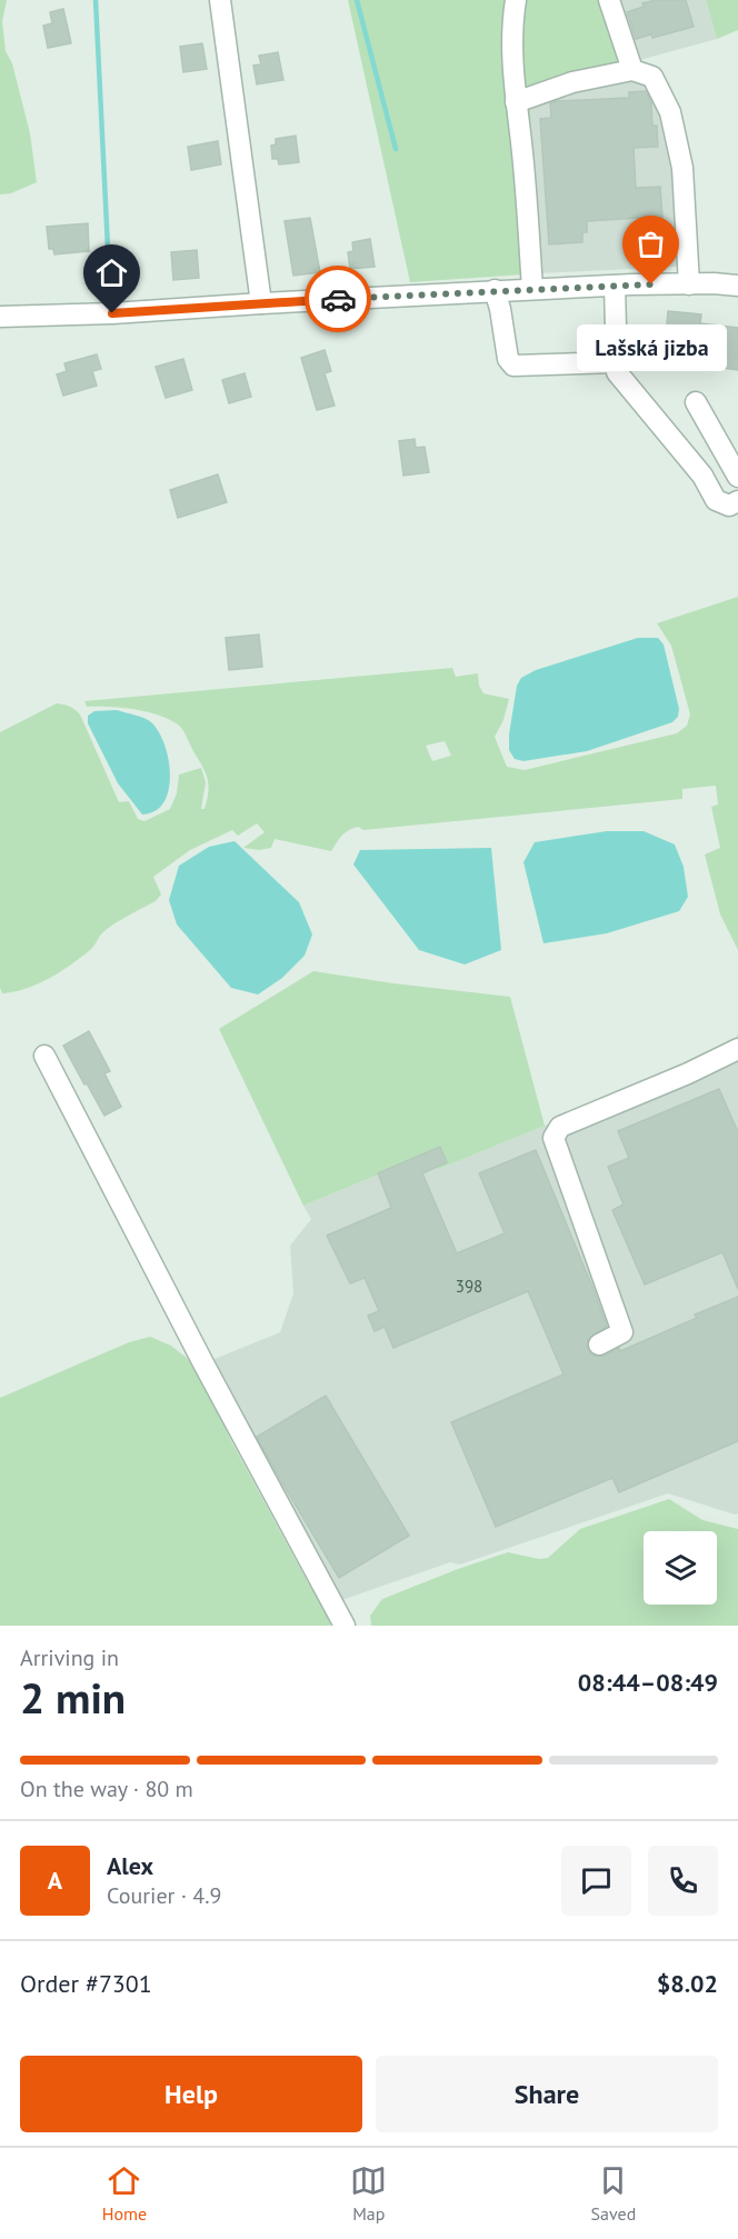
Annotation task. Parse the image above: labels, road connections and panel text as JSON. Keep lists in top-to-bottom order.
{
  "places": ["Lašská jizba"],
  "house_numbers": ["398"],
  "page": {
    "bubble": "Lašská jizba",
    "heading": ["2 min", "Arriving in", "08:44–08:49"],
    "panel": [
      "Alex",
      "Courier · 4.9",
      "Order #7301",
      "$8.02"
    ],
    "bar": "On the way · 80 m",
    "round": "A",
    "buttons": ["Help", "Share"],
    "tabs": ["Home", "Map", "Saved"]
  }
}
